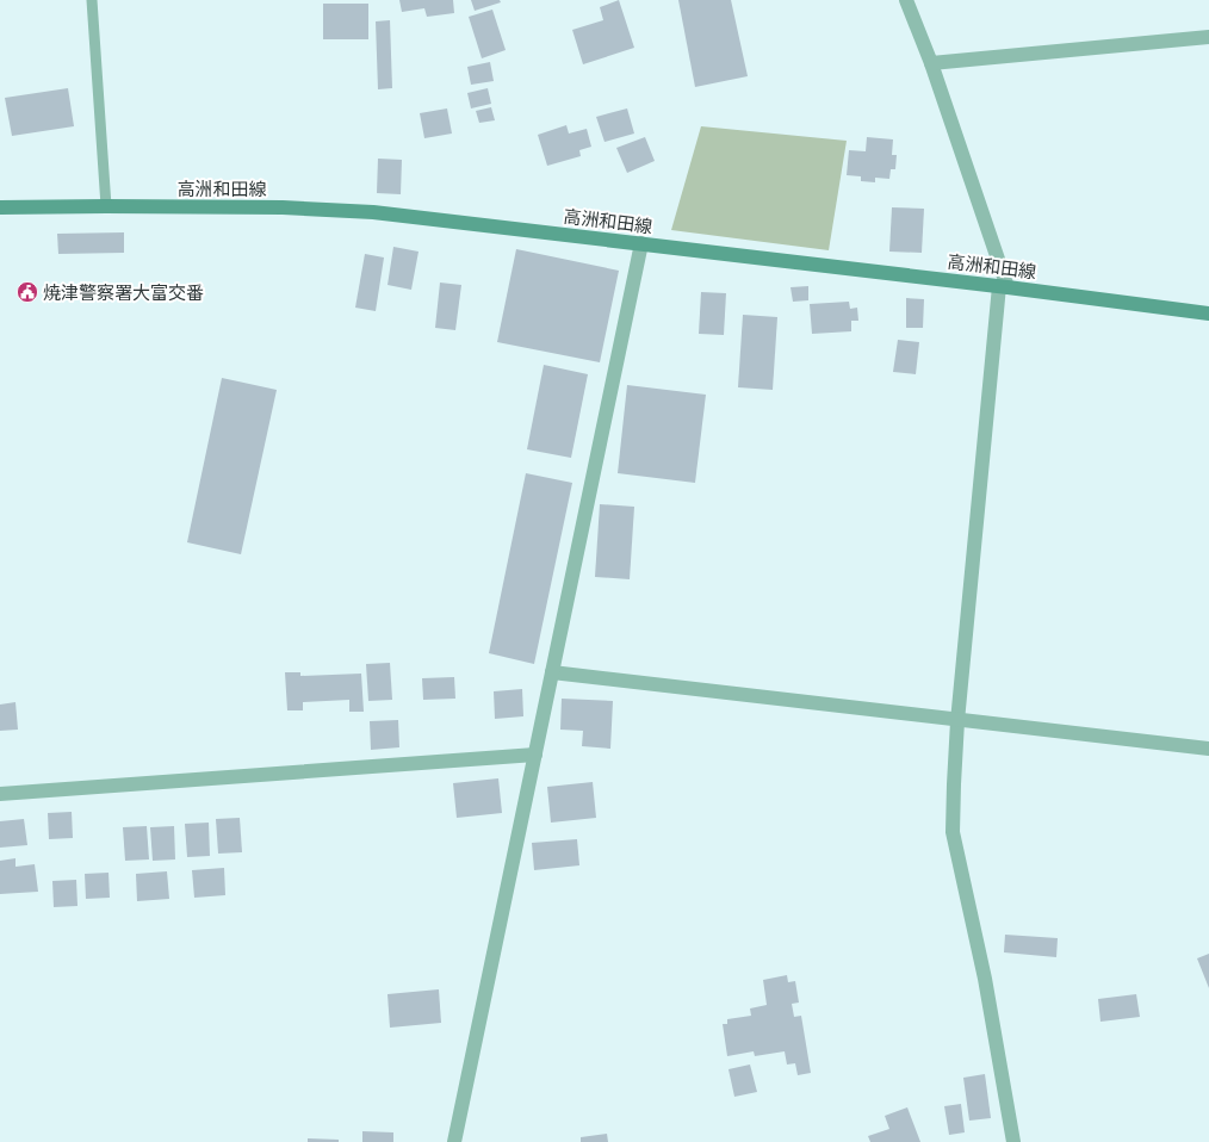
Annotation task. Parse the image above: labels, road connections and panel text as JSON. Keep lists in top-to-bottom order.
{
  "streets": {
    "main road": ["高洲和田線"]
  },
  "places": {
    "public building": ["焼津警察署大富交番"]
  }
}
